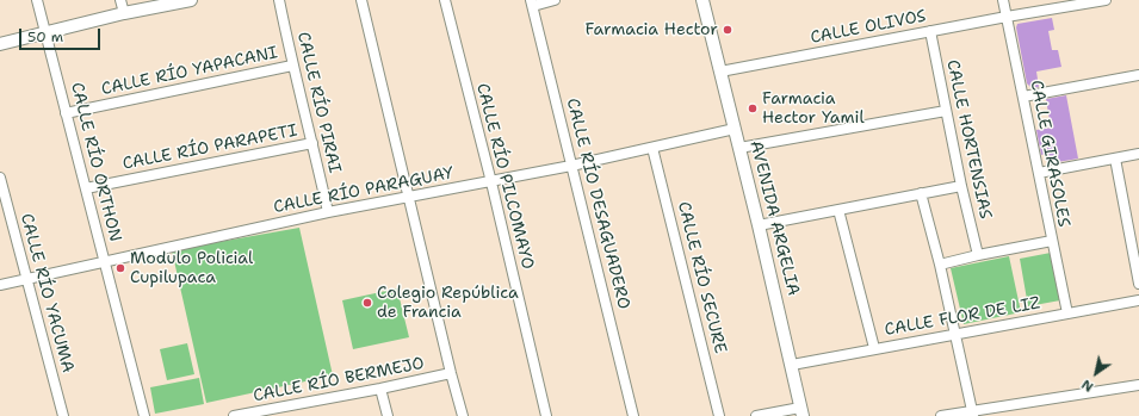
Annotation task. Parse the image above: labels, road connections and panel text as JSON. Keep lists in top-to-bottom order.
{
  "streets": {
    "street": [
      "CALLE OLIVOS",
      "CALLE RÍO YAPACANI",
      "CALLE RÍO PIRAI",
      "CALLE HORTENSIAS",
      "CALLE RÍO PARAPETI",
      "CALLE GIRASOLES",
      "CALLE RÍO ORTHON",
      "CALLE RÍO PILCOMAYO",
      "CALLE RÍO PARAGUAY",
      "CALLE RÍO DESAGUADERO",
      "AVENIDA ARGELIA",
      "CALLE RÍO SECURE",
      "CALLE RÍO YACUMA",
      "CALLE FLOR DE LIZ",
      "CALLE RÍO BERMEJO"
    ]
  },
  "crossings": [
    ["CALLE OLIVOS", "CALLE HORTENSIAS"],
    ["CALLE OLIVOS", "CALLE GIRASOLES"],
    ["CALLE OLIVOS", "AVENIDA ARGELIA"],
    ["CALLE RÍO YAPACANI", "CALLE RÍO PIRAI"],
    ["CALLE RÍO YAPACANI", "CALLE RÍO ORTHON"],
    ["CALLE RÍO PIRAI", "CALLE RÍO PARAPETI"],
    ["CALLE RÍO PIRAI", "CALLE RÍO PARAGUAY"],
    ["CALLE RÍO PARAPETI", "CALLE RÍO ORTHON"],
    ["CALLE GIRASOLES", "CALLE FLOR DE LIZ"],
    ["CALLE RÍO ORTHON", "CALLE RÍO PARAGUAY"],
    ["CALLE RÍO PILCOMAYO", "CALLE RÍO PARAGUAY"],
    ["CALLE RÍO PARAGUAY", "CALLE RÍO DESAGUADERO"],
    ["CALLE RÍO PARAGUAY", "AVENIDA ARGELIA"],
    ["CALLE RÍO PARAGUAY", "CALLE RÍO SECURE"],
    ["CALLE RÍO PARAGUAY", "CALLE RÍO YACUMA"],
    ["AVENIDA ARGELIA", "CALLE FLOR DE LIZ"]
  ],
  "places": [
    "Farmacia Hector",
    "Farmacia Hector Yamil",
    "Modulo Policial Cupilupaca",
    "Colegio República de Francia"
  ],
  "scale_bar": "50 m",
  "north": "bottom left"
}
